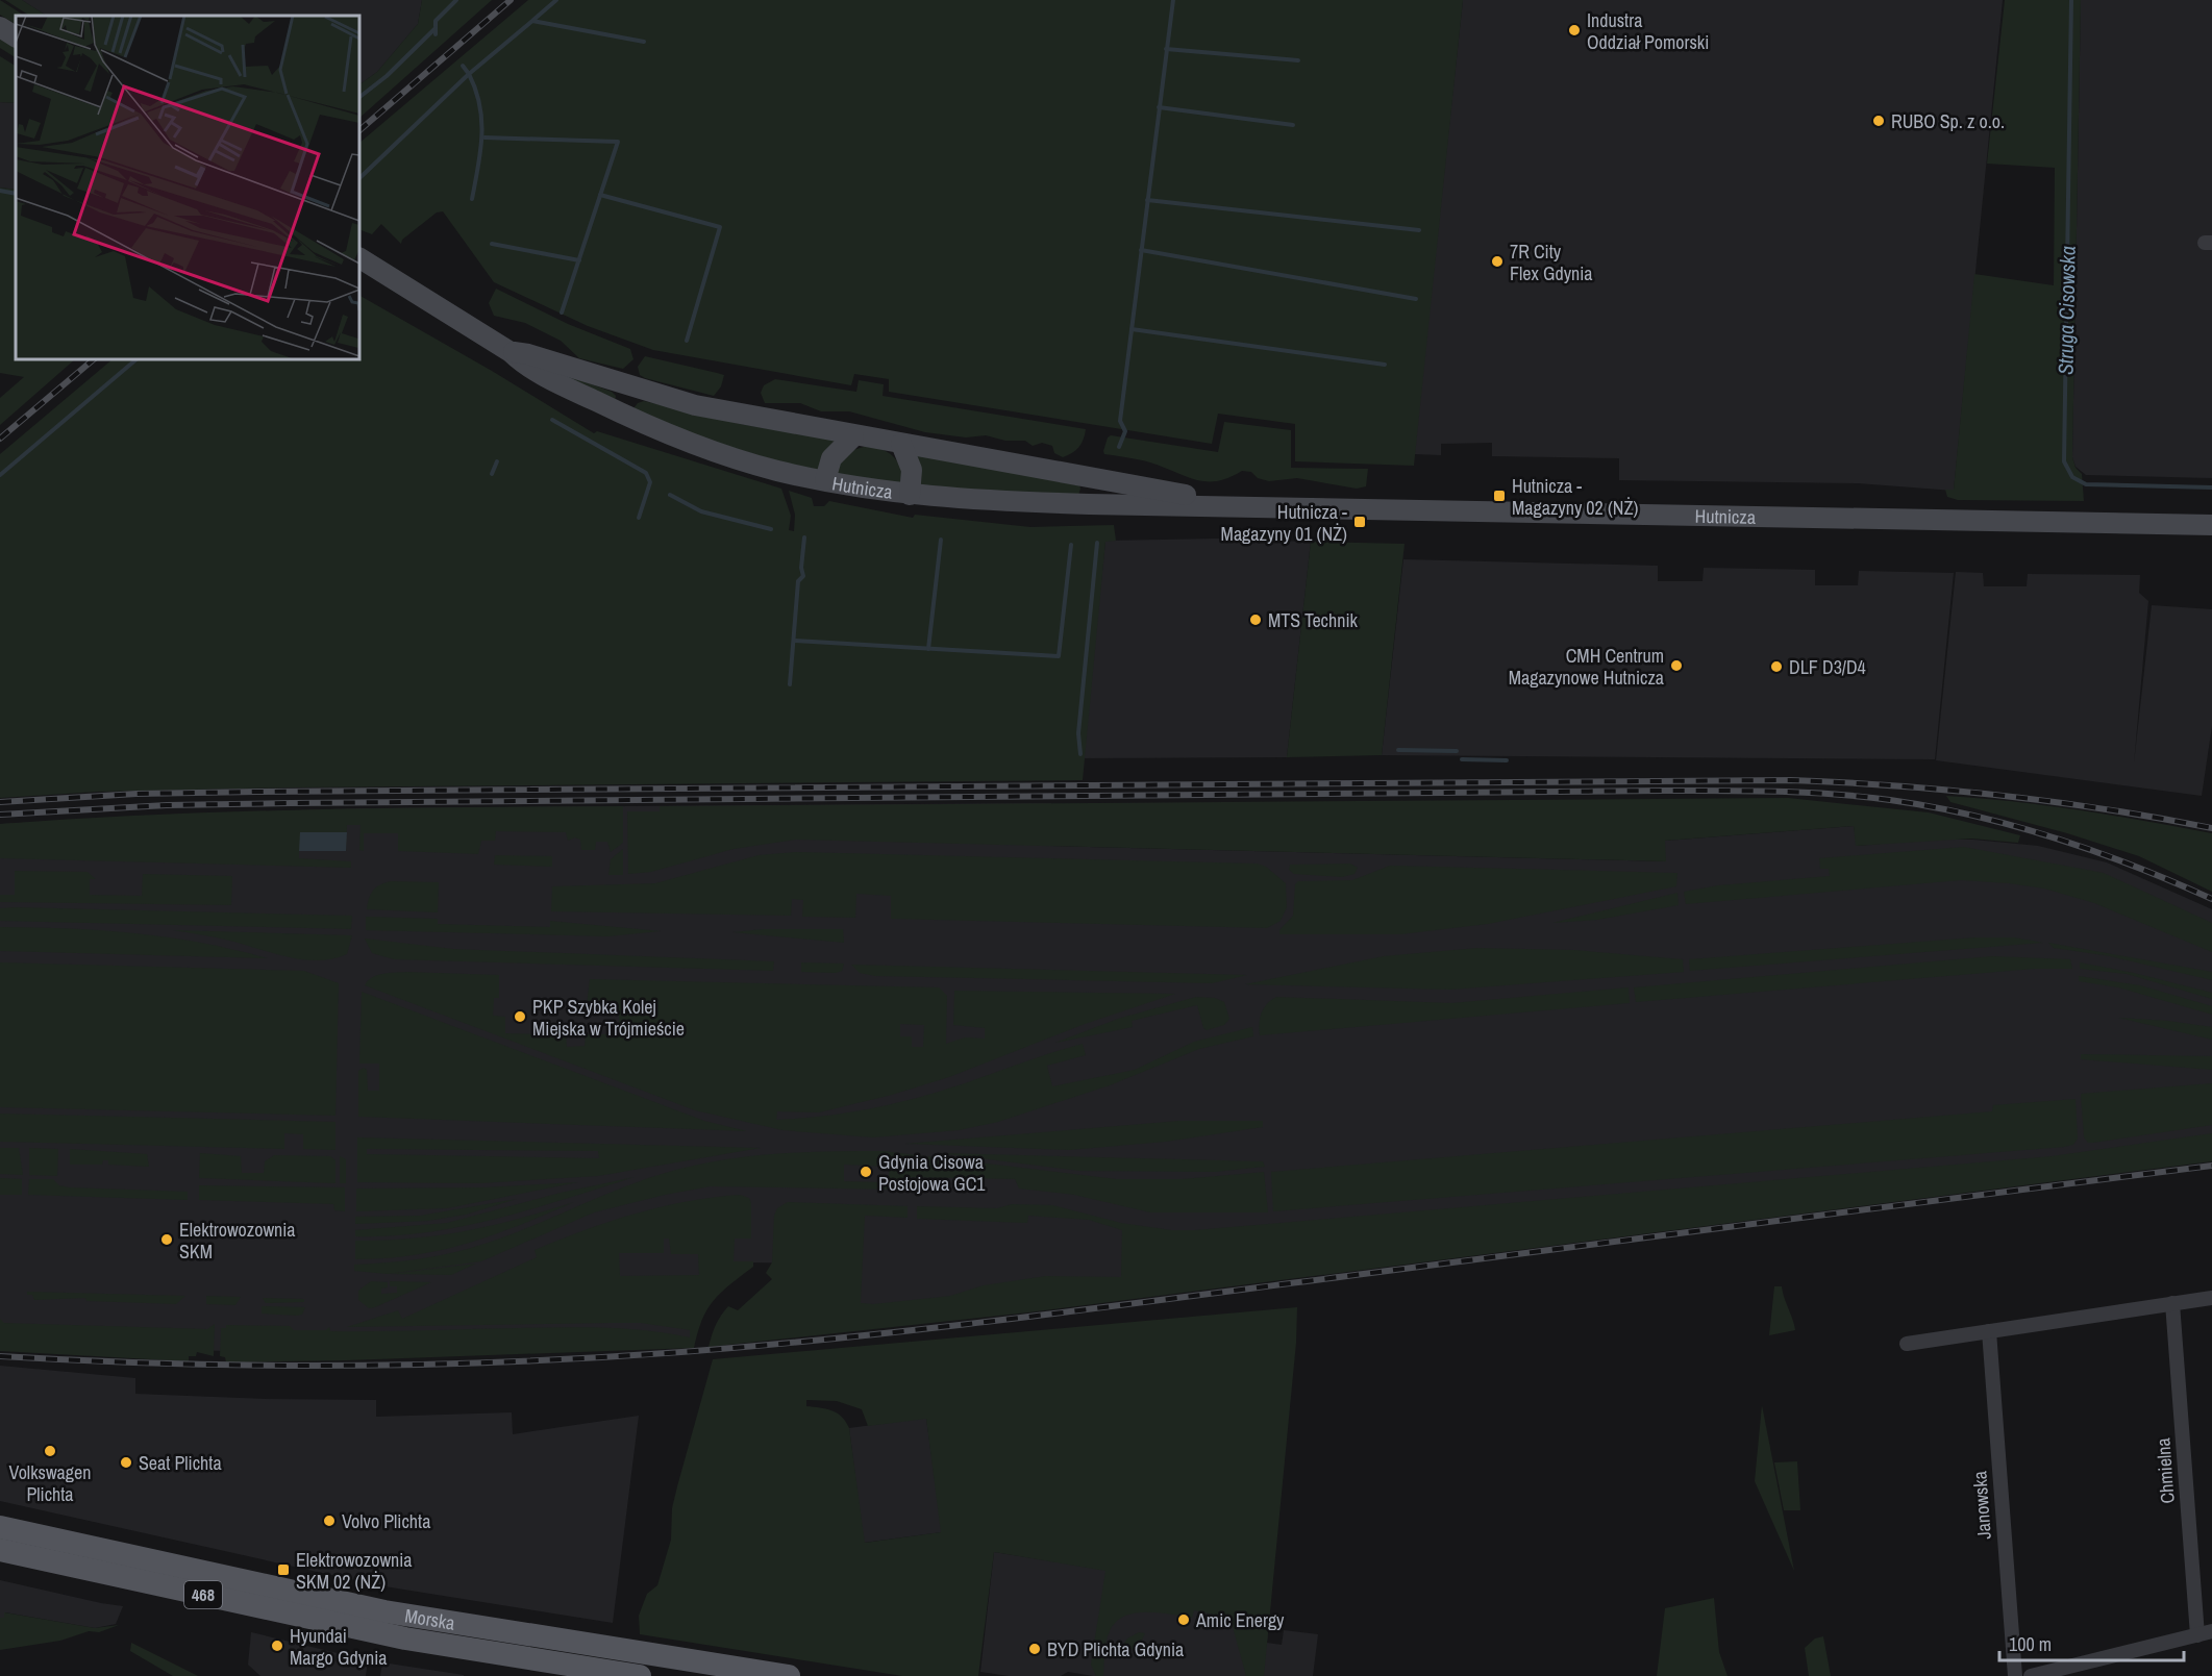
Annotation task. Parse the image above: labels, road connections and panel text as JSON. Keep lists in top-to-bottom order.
{
  "streets": {
    "main road": ["Hutnicza", "468", "Morska"],
    "street": ["Chmielna", "Janowska"]
  },
  "water": ["Struga Cisowska"],
  "places": {
    "other": [
      "Industra Oddział Pomorski",
      "RUBO Sp. z o.o.",
      "7R City Flex Gdynia",
      "MTS Technik",
      "CMH Centrum Magazynowe Hutnicza",
      "DLF D3/D4",
      "PKP Szybka Kolej Miejska w Trójmieście",
      "Gdynia Cisowa Postojowa GC1",
      "Elektrowozownia SKM",
      "Volkswagen Plichta",
      "Seat Plichta",
      "Volvo Plichta",
      "Amic Energy",
      "Hyundai Margo Gdynia",
      "BYD Plichta Gdynia"
    ],
    "transit": ["Hutnicza - Magazyny 02 (NŻ)", "Hutnicza - Magazyny 01 (NŻ)", "Elektrowozownia SKM 02 (NŻ)"]
  },
  "scale_bar": "100 m"
}
